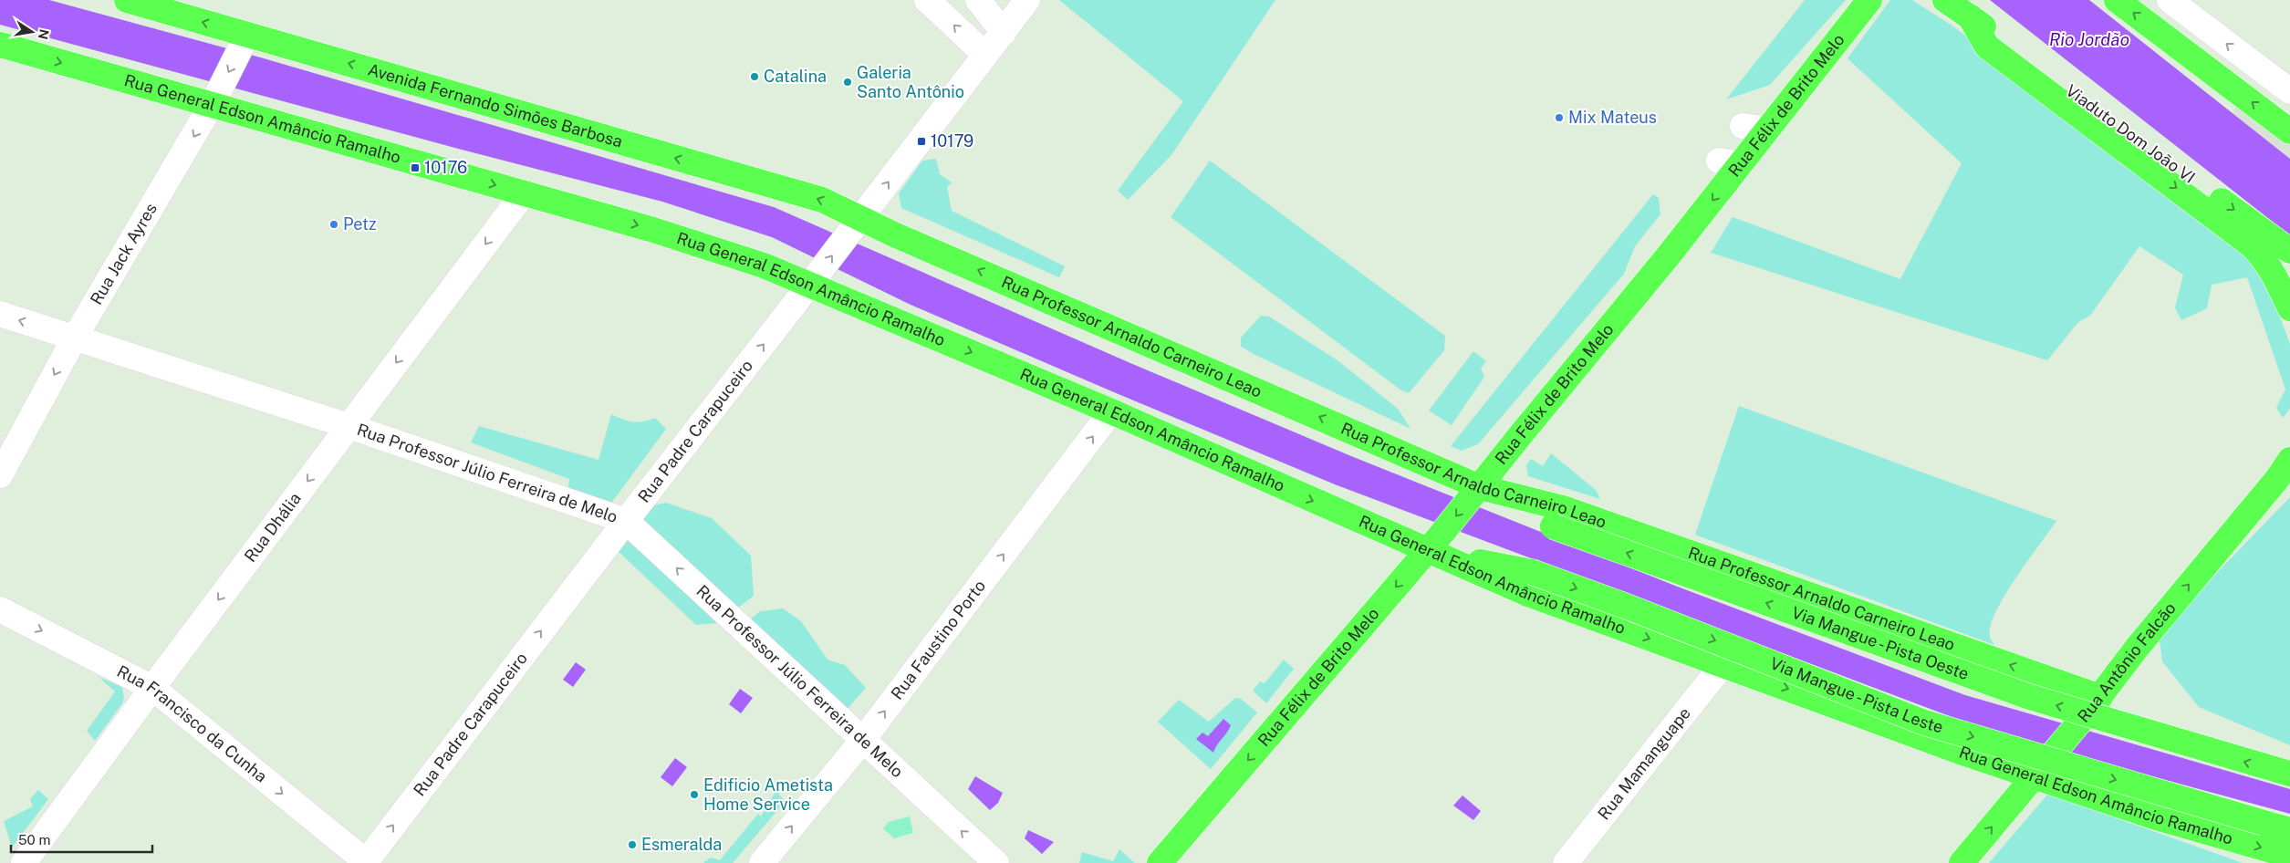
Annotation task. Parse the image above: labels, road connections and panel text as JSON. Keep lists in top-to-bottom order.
{
  "streets": {
    "main road": [
      "Avenida Fernando Simões Barbosa",
      "Rua Félix de Brito Melo",
      "Rua General Edson Amâncio Ramalho",
      "Viaduto Dom João VI",
      "Rua Professor Arnaldo Carneiro Leao",
      "Via Mangue - Pista Oeste",
      "Rua Antônio Falcão",
      "Via Mangue - Pista Leste"
    ],
    "street": [
      "Rua Jack Ayres",
      "Rua Padre Carapuceiro",
      "Rua Professor Júlio Ferreira de Melo",
      "Rua Dhália",
      "Rua Faustino Porto",
      "Rua Francisco da Cunha",
      "Rua Mamanguape"
    ]
  },
  "crossings": [
    ["Avenida Fernando Simões Barbosa", "Rua Jack Ayres"],
    ["Avenida Fernando Simões Barbosa", "Rua Professor Arnaldo Carneiro Leao"],
    ["Avenida Fernando Simões Barbosa", "Rua Padre Carapuceiro"],
    ["Rua Félix de Brito Melo", "Rua General Edson Amâncio Ramalho"],
    ["Rua Félix de Brito Melo", "Rua Professor Arnaldo Carneiro Leao"],
    ["Rua Félix de Brito Melo", "Via Mangue - Pista Oeste"],
    ["Rua Félix de Brito Melo", "Via Mangue - Pista Leste"],
    ["Rua General Edson Amâncio Ramalho", "Rua Jack Ayres"],
    ["Rua General Edson Amâncio Ramalho", "Rua Padre Carapuceiro"],
    ["Rua General Edson Amâncio Ramalho", "Rua Dhália"],
    ["Rua General Edson Amâncio Ramalho", "Rua Faustino Porto"],
    ["Rua General Edson Amâncio Ramalho", "Rua Antônio Falcão"],
    ["Rua General Edson Amâncio Ramalho", "Via Mangue - Pista Leste"],
    ["Rua General Edson Amâncio Ramalho", "Rua Mamanguape"],
    ["Rua Jack Ayres", "Rua Professor Júlio Ferreira de Melo"],
    ["Rua Professor Arnaldo Carneiro Leao", "Rua Padre Carapuceiro"],
    ["Rua Professor Arnaldo Carneiro Leao", "Via Mangue - Pista Oeste"],
    ["Rua Professor Arnaldo Carneiro Leao", "Rua Antônio Falcão"],
    ["Rua Padre Carapuceiro", "Rua Professor Júlio Ferreira de Melo"],
    ["Rua Padre Carapuceiro", "Rua Francisco da Cunha"],
    ["Rua Professor Júlio Ferreira de Melo", "Rua Dhália"],
    ["Rua Professor Júlio Ferreira de Melo", "Rua Faustino Porto"],
    ["Rua Dhália", "Rua Francisco da Cunha"]
  ],
  "one_way": [
    "Avenida Fernando Simões Barbosa",
    "Rua Félix de Brito Melo",
    "Rua General Edson Amâncio Ramalho",
    "Rua Jack Ayres",
    "Rua Professor Arnaldo Carneiro Leao",
    "Rua Padre Carapuceiro",
    "Rua Professor Júlio Ferreira de Melo",
    "Rua Dhália",
    "Rua Faustino Porto",
    "Via Mangue - Pista Oeste",
    "Rua Antônio Falcão",
    "Via Mangue - Pista Leste",
    "Rua Francisco da Cunha"
  ],
  "water": ["Rio Jordão"],
  "places": {
    "other": [
      "Catalina",
      "Galeria Santo Antônio",
      "Mix Mateus",
      "Petz",
      "Edificio Ametista Home Service",
      "Esmeralda"
    ],
    "transit": ["10179", "10176"]
  },
  "scale_bar": "50 m",
  "north": "right"
}
